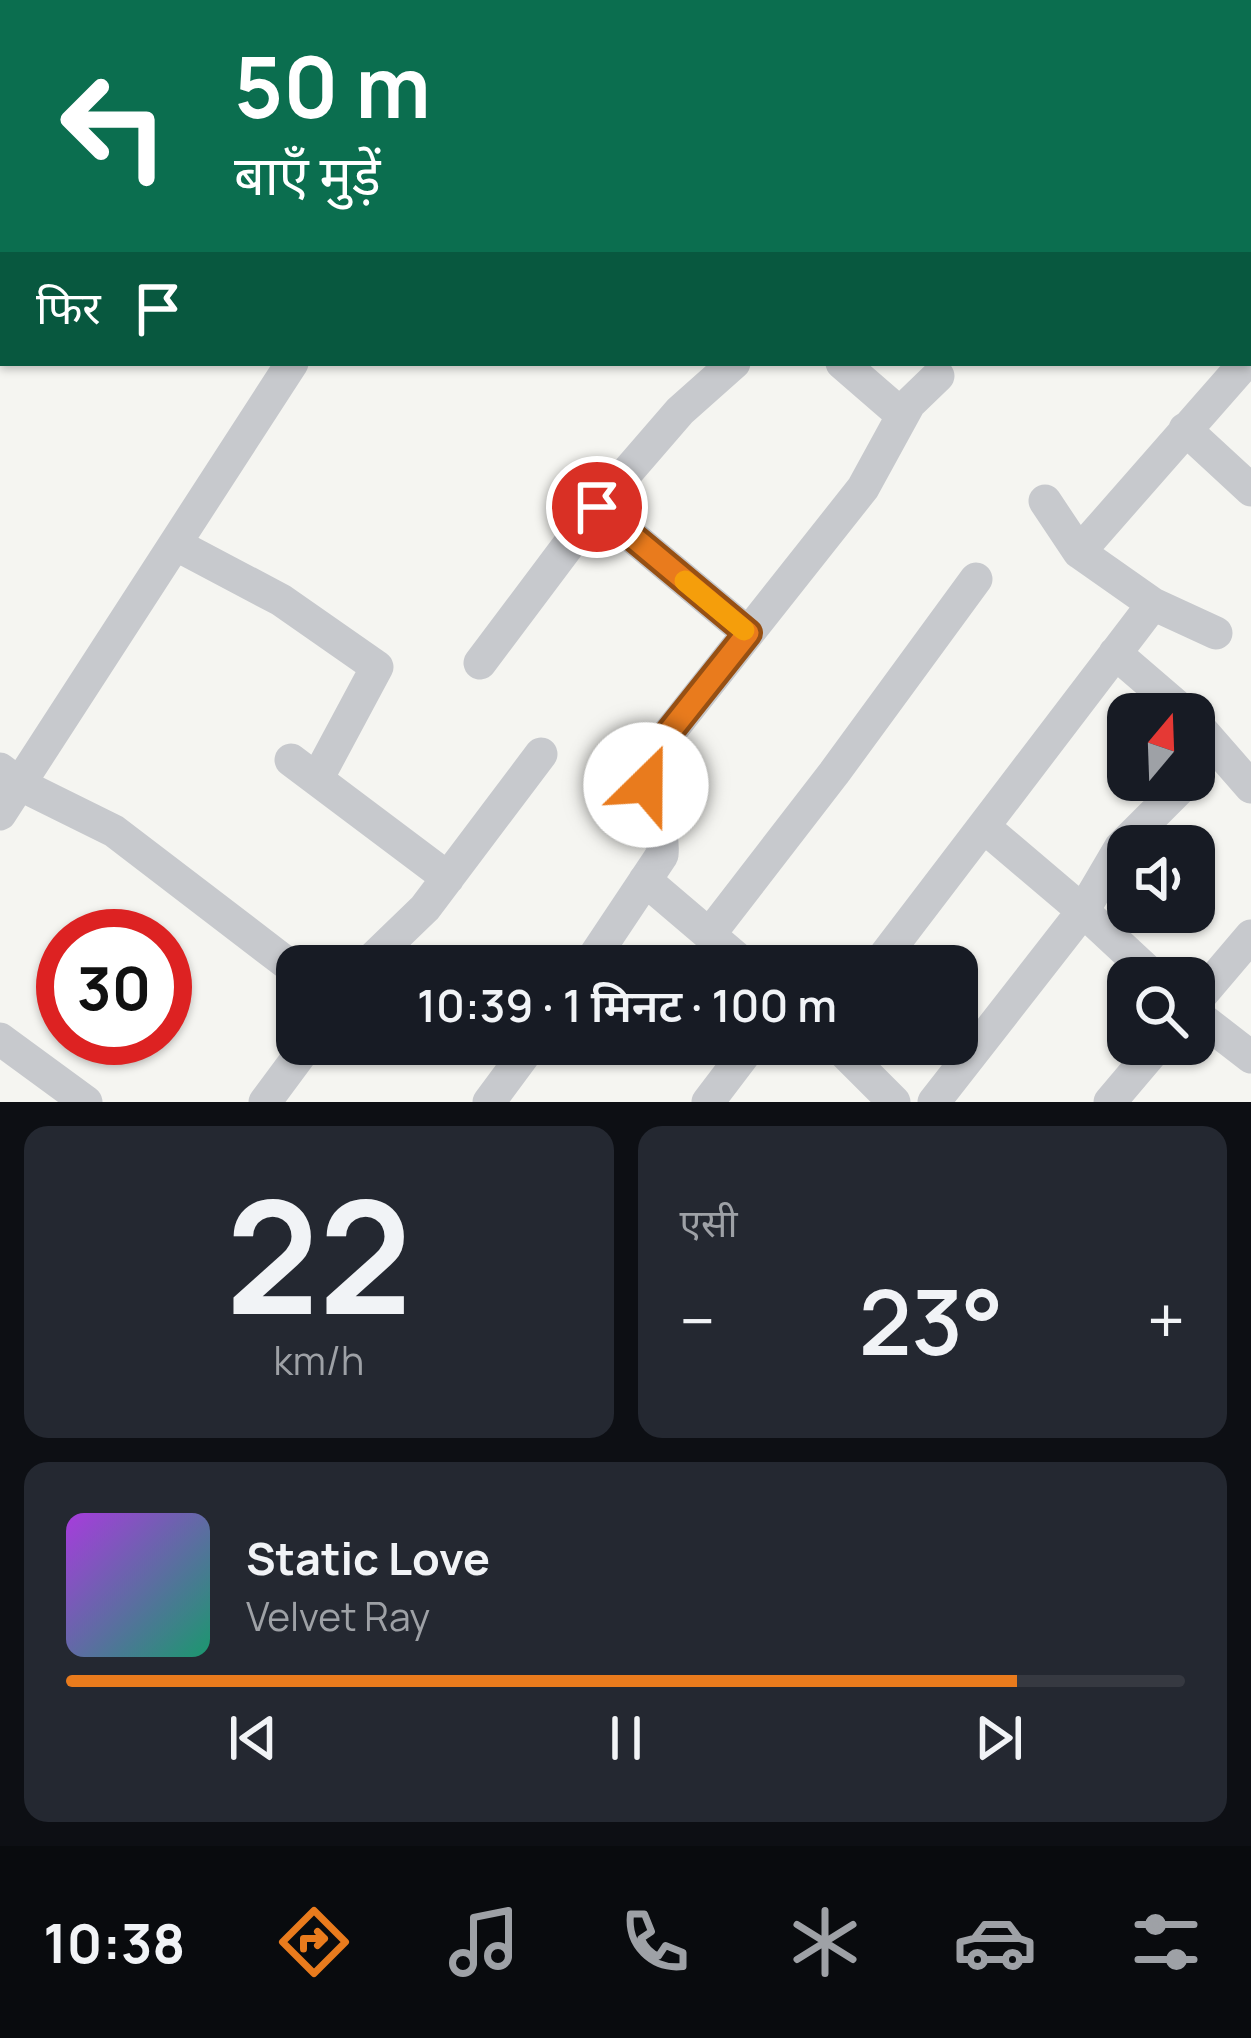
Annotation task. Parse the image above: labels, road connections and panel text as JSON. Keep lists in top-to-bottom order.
{
  "north": "top",
  "page": {
    "turn": ["50 m", "बाएँ मुड़ें"],
    "then": "फिर",
    "limit": "30",
    "trip": "10:39 · 1 मिनट · 100 m",
    "tile": [
      ["22", "km/h"],
      "एसी"
    ],
    "heat": ["−", "23°", "+"],
    "song": ["Static Love", "Velvet Ray"],
    "tabs": "10:38"
  }
}
